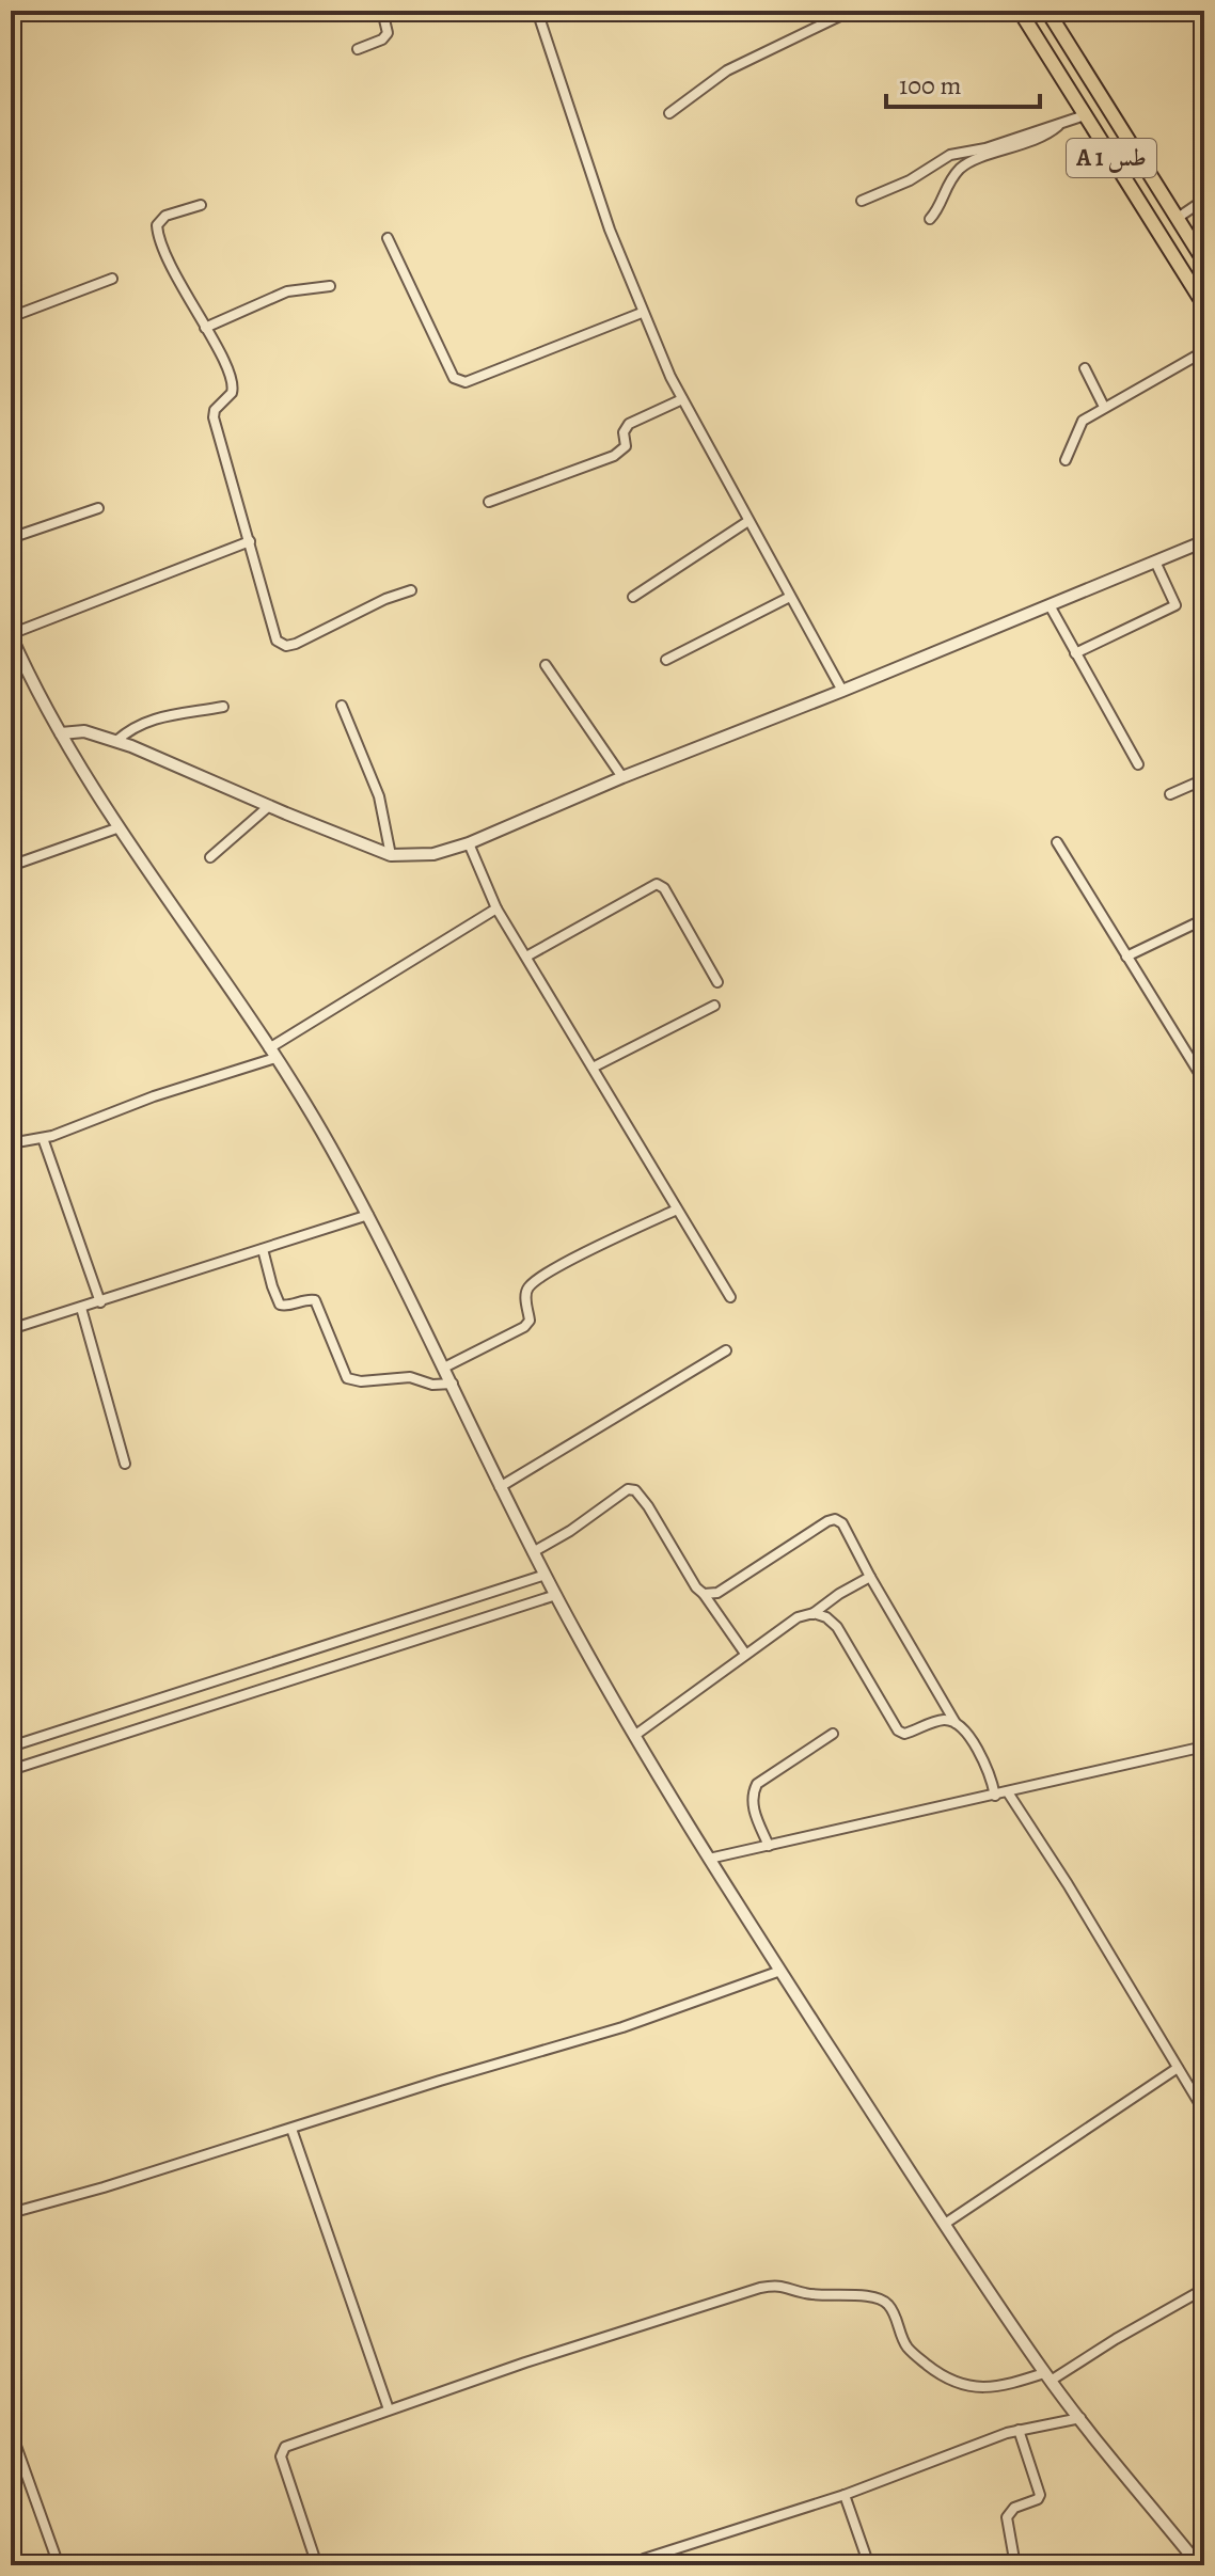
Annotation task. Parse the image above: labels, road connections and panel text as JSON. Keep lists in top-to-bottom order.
{
  "streets": {
    "highway": ["A 1 طس"]
  },
  "scale_bar": "100 m"
}
